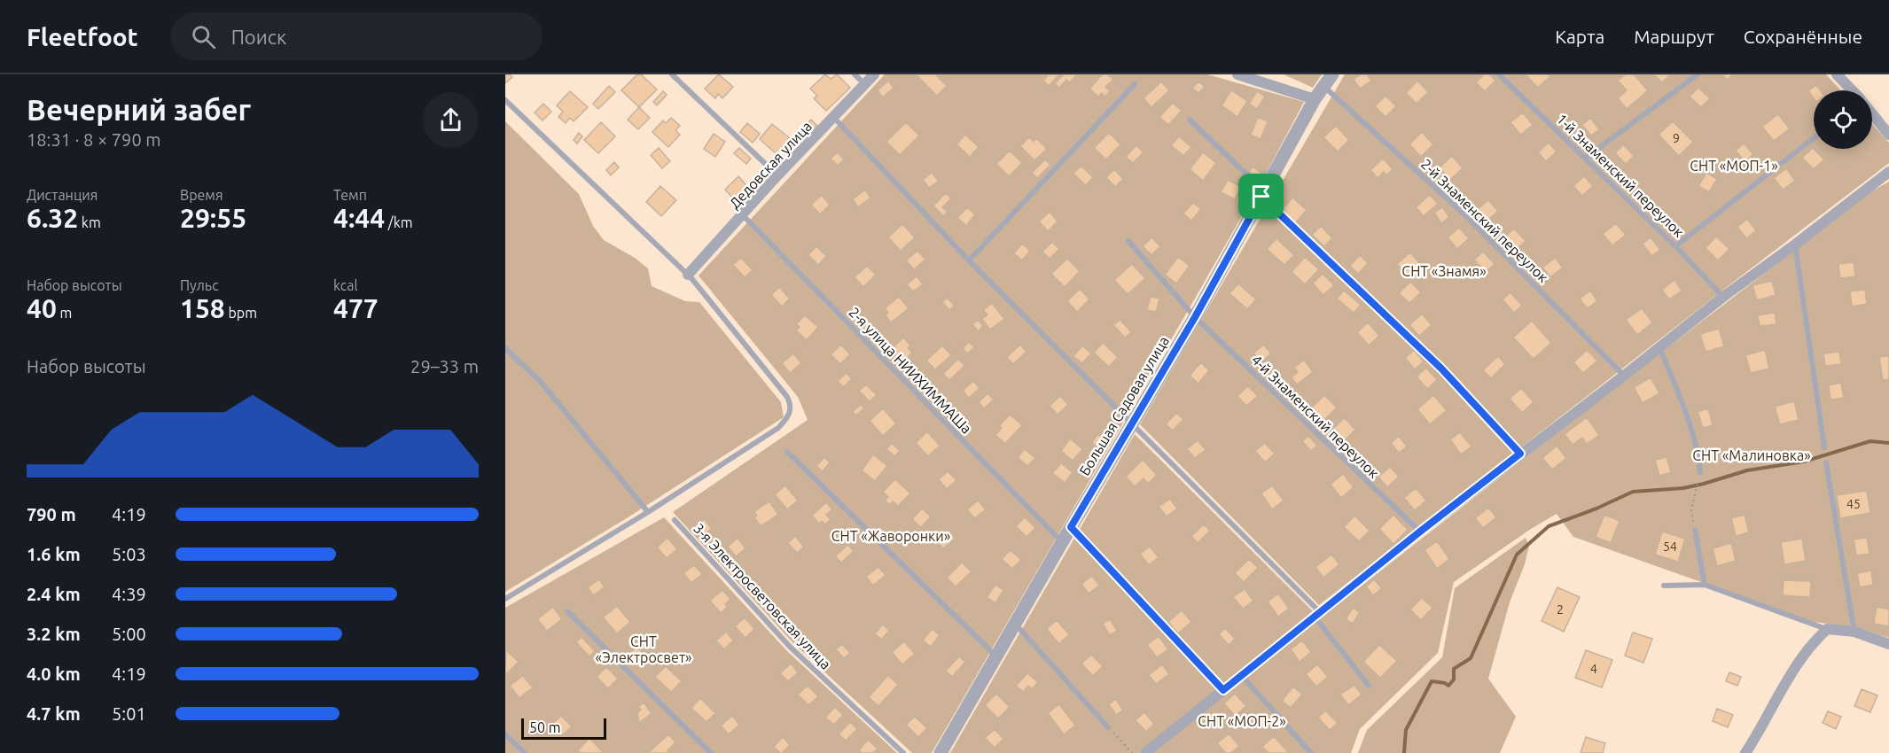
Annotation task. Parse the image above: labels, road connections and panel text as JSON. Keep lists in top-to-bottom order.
{
  "streets": {
    "street": ["Дедовская улица", "Большая Садовая улица"],
    "lane": [
      "1-й Знаменский переулок",
      "2-й Знаменский переулок",
      "2-я улица НИИХИММАШа",
      "4-й Знаменский переулок",
      "3-я Электросветовская улица"
    ]
  },
  "crossings": [
    ["Дедовская улица", "2-я улица НИИХИММАШа"],
    ["2-й Знаменский переулок", "Большая Садовая улица"],
    ["2-я улица НИИХИММАШа", "Большая Садовая улица"],
    ["Большая Садовая улица", "4-й Знаменский переулок"]
  ],
  "parks": [
    "СНТ «МОП-1»",
    "СНТ «Знамя»",
    "СНТ «Малиновка»",
    "СНТ «Жаворонки»",
    "СНТ «Электросвет»",
    "СНТ «МОП-2»"
  ],
  "house_numbers": [
    "9",
    "45",
    "54",
    "2",
    "4"
  ],
  "scale_bar": "50 m",
  "page": {
    "header": "Fleetfoot",
    "search": "Поиск",
    "nav": ["Карта", "Маршрут", "Сохранённые"],
    "heading": ["Вечерний забег", "18:31 · 8 × 790 m"],
    "stats": [
      ["Дистанция", "6.32 km"],
      ["Время", "29:55"],
      ["Темп", "4:44 /km"],
      ["Набор высоты", "40 m"],
      ["Пульс", "158 bpm"],
      ["kcal", "477"]
    ],
    "chart": ["Набор высоты", "29–33 m"],
    "list": [
      {
        "name": "790 m",
        "note": "4:19"
      },
      {
        "name": "1.6 km",
        "note": "5:03"
      },
      {
        "name": "2.4 km",
        "note": "4:39"
      },
      {
        "name": "3.2 km",
        "note": "5:00"
      },
      {
        "name": "4.0 km",
        "note": "4:19"
      },
      {
        "name": "4.7 km",
        "note": "5:01"
      }
    ],
    "scale": "50 m"
  }
}
